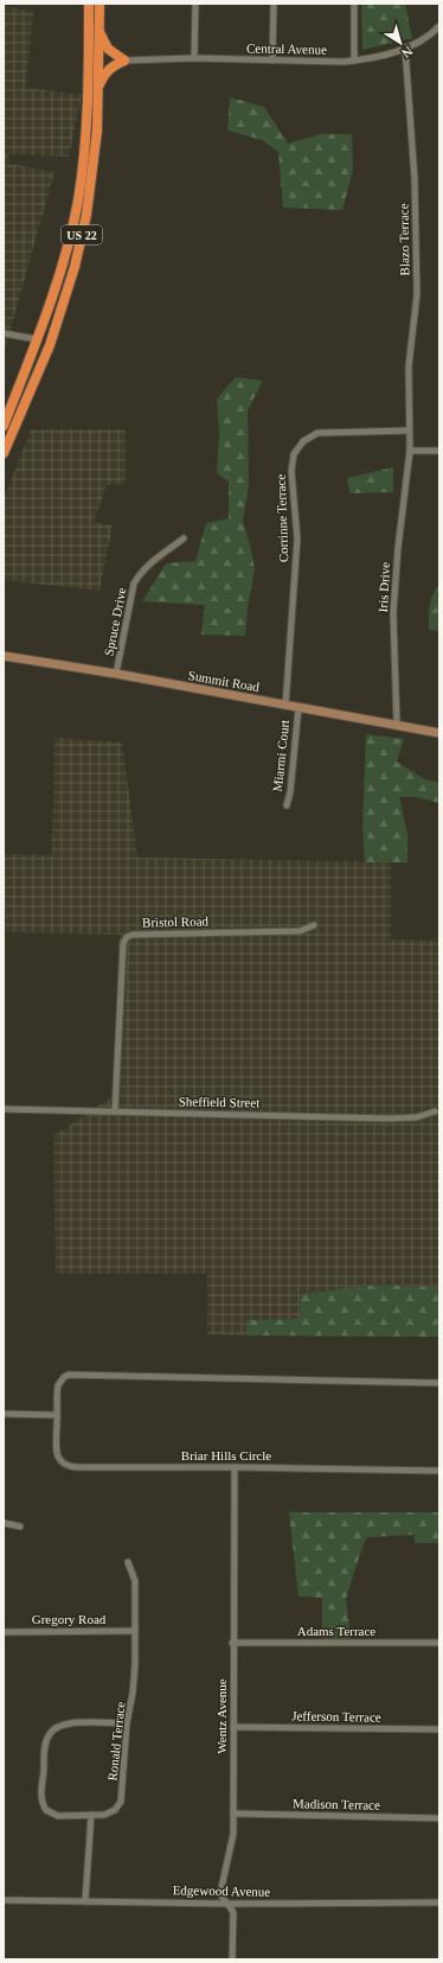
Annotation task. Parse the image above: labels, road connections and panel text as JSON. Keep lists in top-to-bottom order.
{
  "streets": {
    "highway": ["US 22"],
    "main road": ["Summit Road"],
    "street": [
      "Central Avenue",
      "Blazo Terrace",
      "Corrinne Terrace",
      "Iris Drive",
      "Spruce Drive",
      "Miarmi Court",
      "Bristol Road",
      "Sheffield Street",
      "Briar Hills Circle",
      "Gregory Road",
      "Adams Terrace",
      "Wentz Avenue",
      "Jefferson Terrace",
      "Ronald Terrace",
      "Madison Terrace",
      "Edgewood Avenue"
    ]
  },
  "crossings": [
    ["Central Avenue", "Blazo Terrace"],
    ["Blazo Terrace", "Corrinne Terrace"],
    ["Blazo Terrace", "Iris Drive"],
    ["Corrinne Terrace", "Summit Road"],
    ["Iris Drive", "Summit Road"],
    ["Spruce Drive", "Summit Road"],
    ["Summit Road", "Miarmi Court"],
    ["Bristol Road", "Sheffield Street"],
    ["Briar Hills Circle", "Wentz Avenue"],
    ["Gregory Road", "Ronald Terrace"],
    ["Adams Terrace", "Wentz Avenue"],
    ["Wentz Avenue", "Jefferson Terrace"],
    ["Wentz Avenue", "Madison Terrace"],
    ["Wentz Avenue", "Edgewood Avenue"]
  ],
  "north": "bottom right"
}
